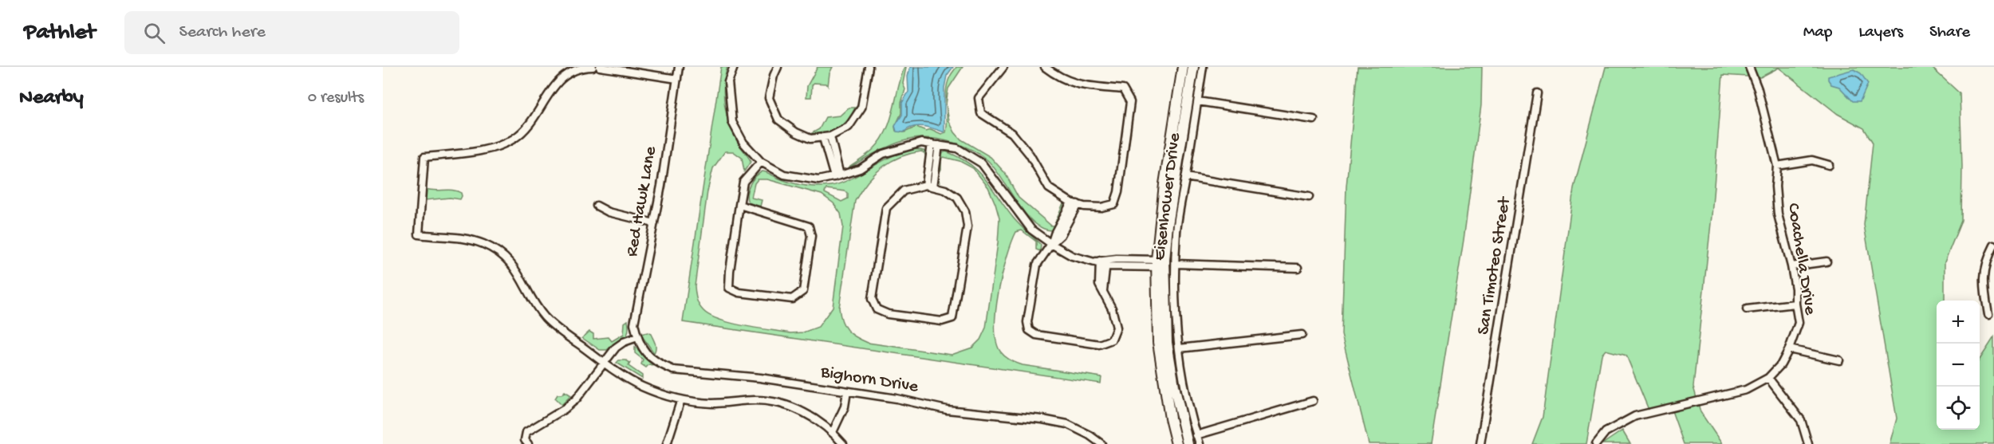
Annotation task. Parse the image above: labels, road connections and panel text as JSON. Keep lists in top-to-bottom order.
{
  "streets": {
    "main road": ["Eisenhower Drive"],
    "street": [
      "Red Hawk Lane",
      "Coachella Drive",
      "San Timoteo Street",
      "Bighorn Drive"
    ]
  },
  "crossings": [
    ["Red Hawk Lane", "Bighorn Drive"]
  ],
  "page": {
    "header": "Pathlet",
    "search": "Search here",
    "nav": ["Map", "Layers", "Share"],
    "heading": ["Nearby", "0 results"],
    "map_buttons": ["+", "−"]
  }
}
